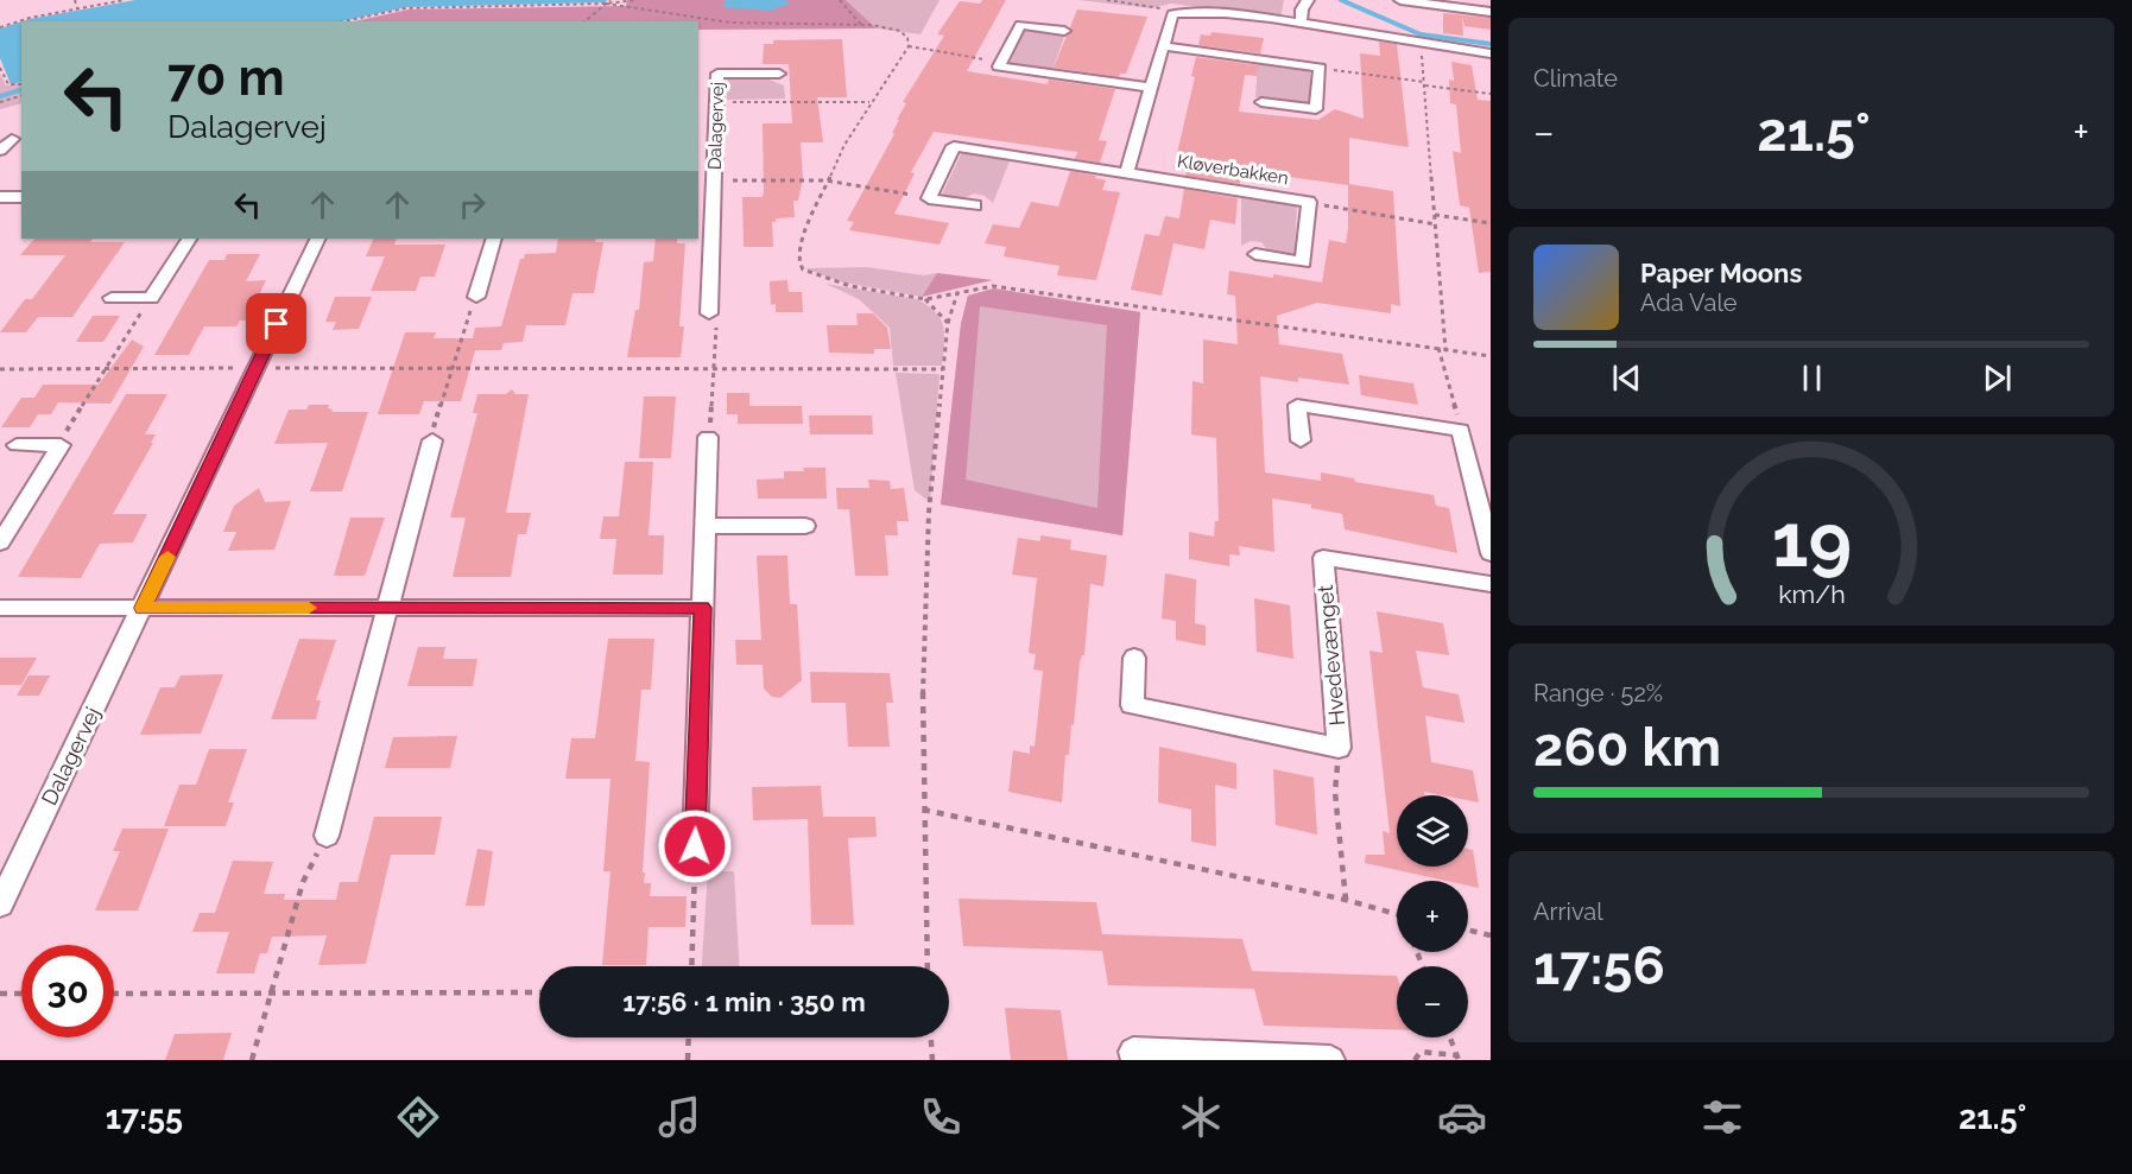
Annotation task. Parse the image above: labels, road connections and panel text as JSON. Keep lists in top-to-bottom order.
{
  "streets": {
    "street": ["Dalagervej", "Kløverbakken", "Hvedevænget"]
  },
  "page": {
    "tile": [
      "Climate",
      ["Range · 52%", "260 km"],
      ["Arrival", "17:56"]
    ],
    "turn": ["70 m", "Dalagervej"],
    "heat": ["−", "21.5°", "+"],
    "song": ["Paper Moons", "Ada Vale"],
    "map_buttons": ["+", "−"],
    "limit": "30",
    "trip": "17:56 · 1 min · 350 m",
    "tabs": ["17:55", "21.5°"],
    "gauge": ["19", "km/h"]
  }
}
